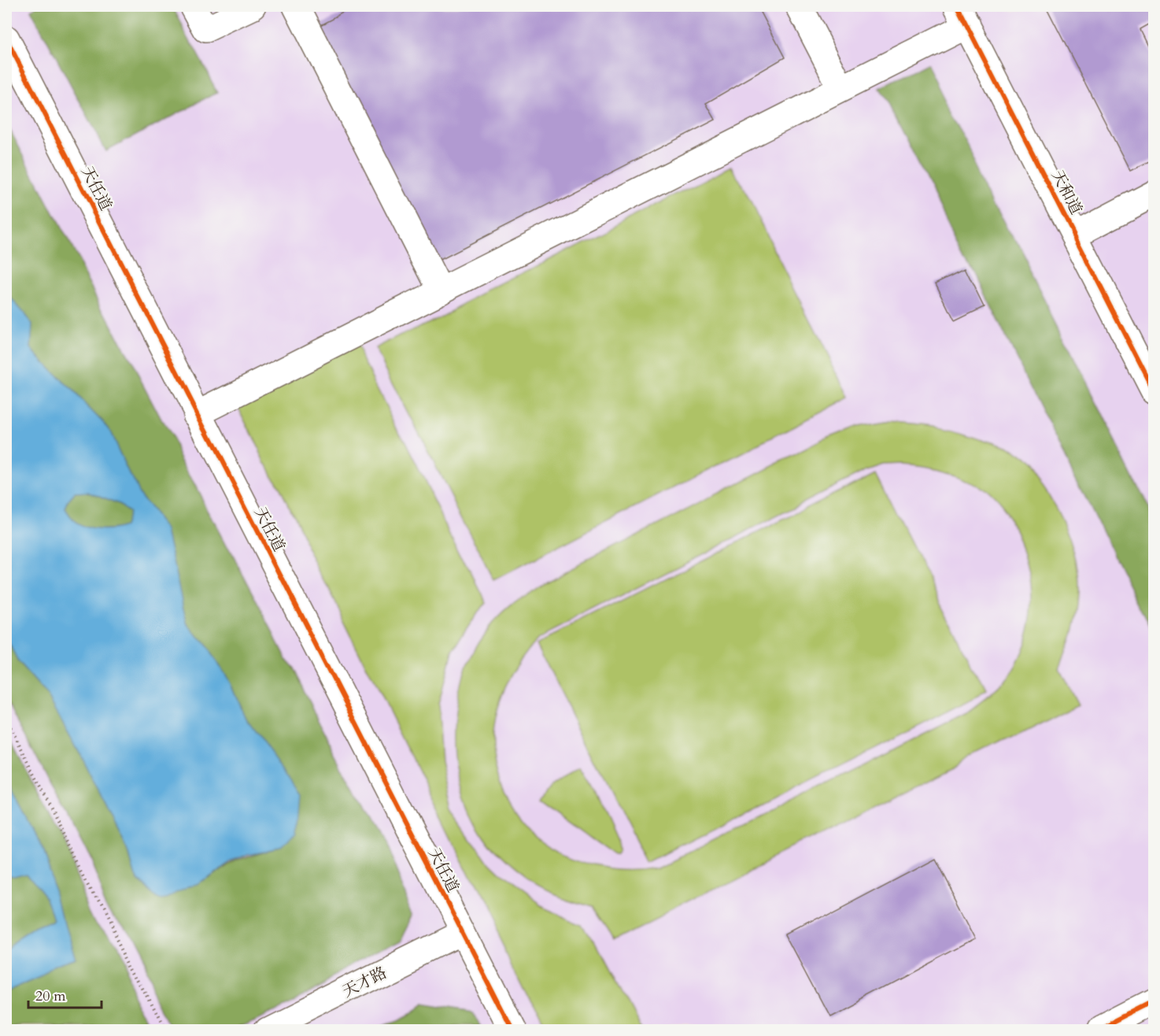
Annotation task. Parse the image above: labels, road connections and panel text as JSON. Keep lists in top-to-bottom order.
{
  "streets": {
    "street": ["天任道", "天和道", "天才路"]
  },
  "crossings": [
    ["天任道", "天才路"]
  ],
  "scale_bar": "20 m"
}
